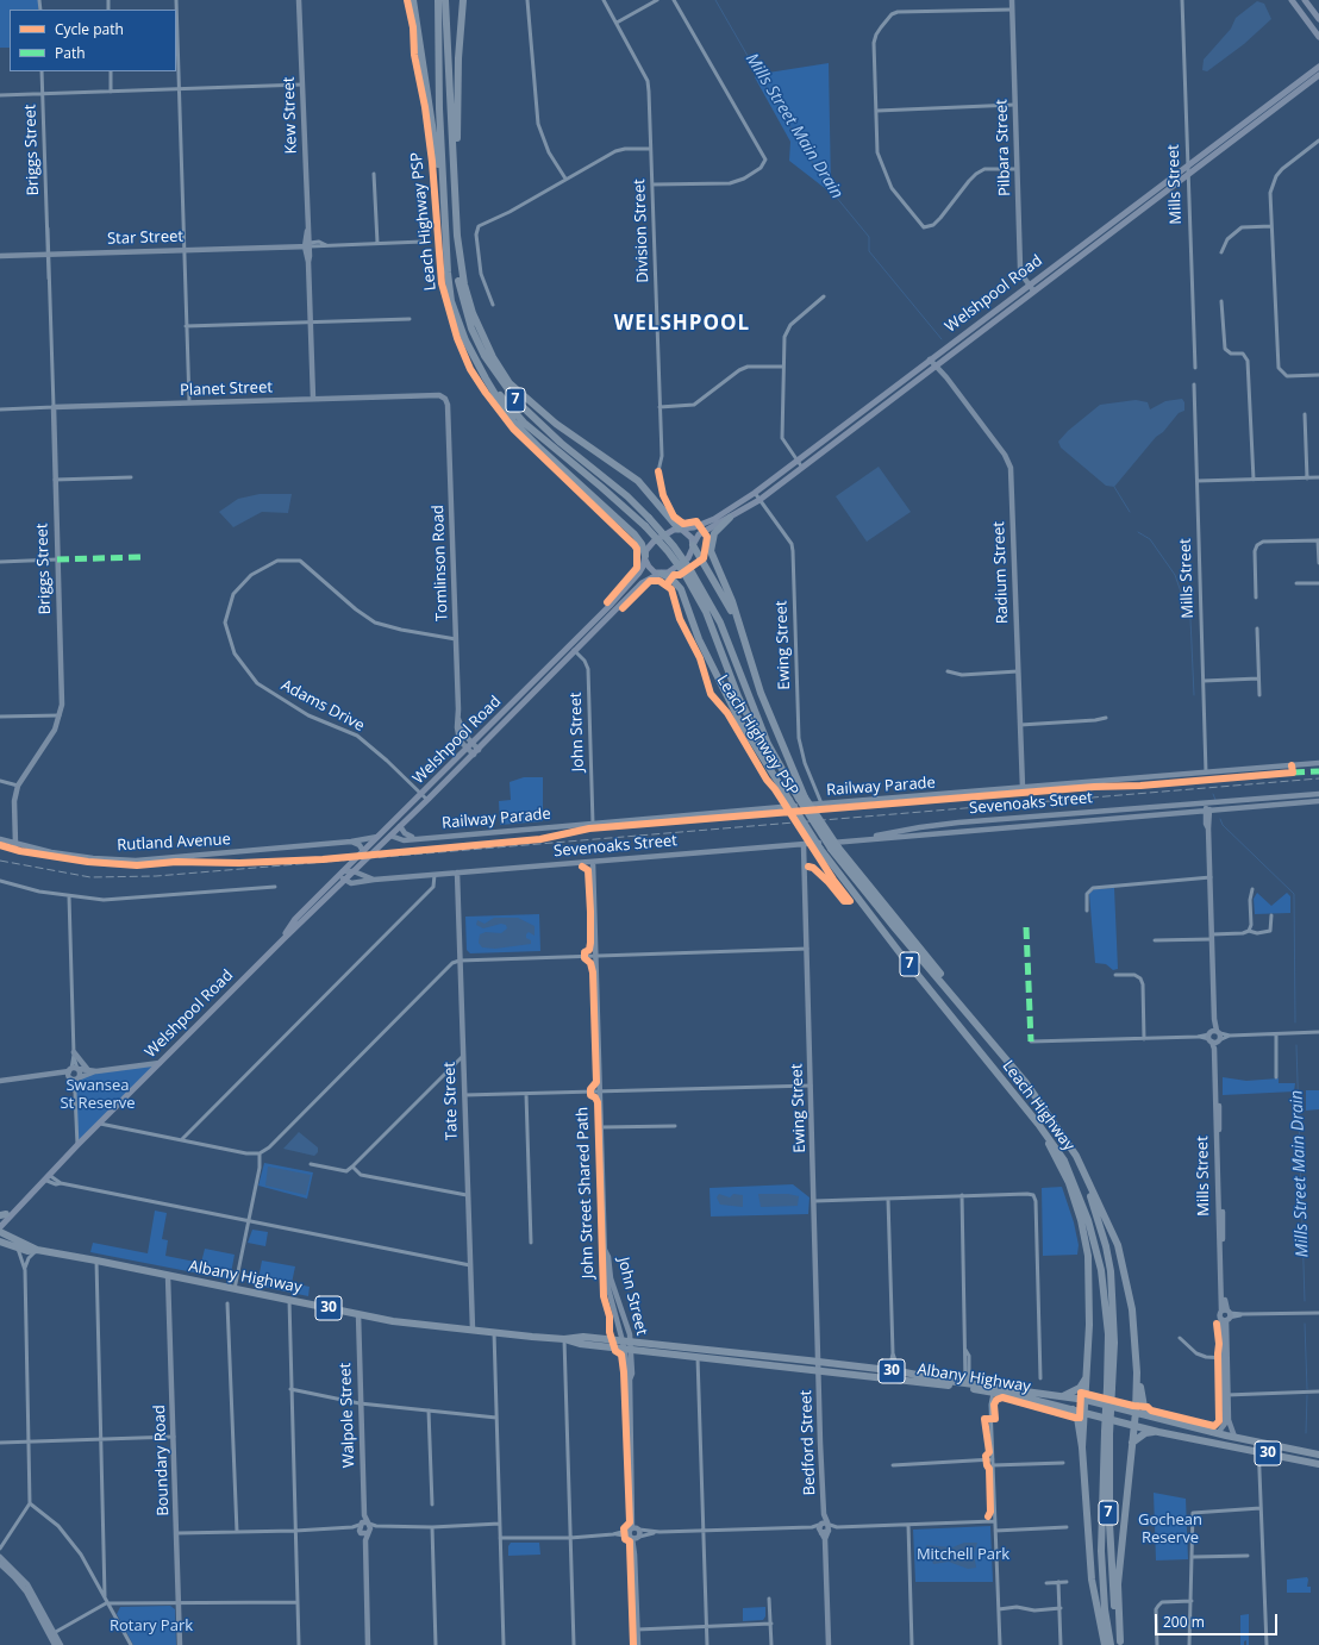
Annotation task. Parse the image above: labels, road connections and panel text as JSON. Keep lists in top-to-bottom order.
{
  "streets": {
    "highway": [
      "7",
      "Leach Highway",
      "Albany Highway",
      "30"
    ],
    "main road": ["Welshpool Road"],
    "street": [
      "Kew Street",
      "Pilbara Street",
      "Briggs Street",
      "Mills Street",
      "Division Street",
      "Star Street",
      "Planet Street",
      "Tomlinson Road",
      "Radium Street",
      "Ewing Street",
      "Adams Drive",
      "John Street",
      "Railway Parade",
      "Sevenoaks Street",
      "Rutland Avenue",
      "Tate Street",
      "Walpole Street",
      "Bedford Street",
      "Boundary Road"
    ],
    "cycle path": ["Leach Highway PSP", "John Street Shared Path"]
  },
  "crossings": [
    ["Kew Street", "Star Street"],
    ["Kew Street", "Planet Street"],
    ["Pilbara Street", "Welshpool Road"],
    ["Briggs Street", "Star Street"],
    ["Briggs Street", "Planet Street"],
    ["Briggs Street", "Rutland Avenue"],
    ["Mills Street", "Welshpool Road"],
    ["Mills Street", "Railway Parade"],
    ["Mills Street", "Sevenoaks Street"],
    ["Mills Street", "Albany Highway"],
    ["Welshpool Road", "7"],
    ["Welshpool Road", "Tomlinson Road"],
    ["Welshpool Road", "Radium Street"],
    ["Welshpool Road", "Ewing Street"],
    ["Welshpool Road", "Adams Drive"],
    ["Welshpool Road", "John Street"],
    ["Welshpool Road", "Railway Parade"],
    ["Welshpool Road", "Sevenoaks Street"],
    ["Welshpool Road", "Rutland Avenue"],
    ["Planet Street", "Tomlinson Road"],
    ["7", "Leach Highway"],
    ["Tomlinson Road", "Adams Drive"],
    ["Radium Street", "Railway Parade"],
    ["Ewing Street", "Railway Parade"],
    ["Ewing Street", "Sevenoaks Street"],
    ["Ewing Street", "Albany Highway"],
    ["Ewing Street", "Bedford Street"],
    ["John Street", "Railway Parade"],
    ["John Street", "Sevenoaks Street"],
    ["John Street", "Albany Highway"],
    ["Sevenoaks Street", "Tate Street"],
    ["Tate Street", "Albany Highway"],
    ["Albany Highway", "30"],
    ["Albany Highway", "Walpole Street"],
    ["Albany Highway", "Bedford Street"],
    ["Albany Highway", "Boundary Road"]
  ],
  "districts": ["WELSHPOOL"],
  "water": ["Mills Street Main Drain"],
  "parks": [
    "Swansea St Reserve",
    "Gochean Reserve",
    "Mitchell Park",
    "Rotary Park"
  ],
  "legend": ["Cycle path", "Path"],
  "scale_bar": "200 m"
}
